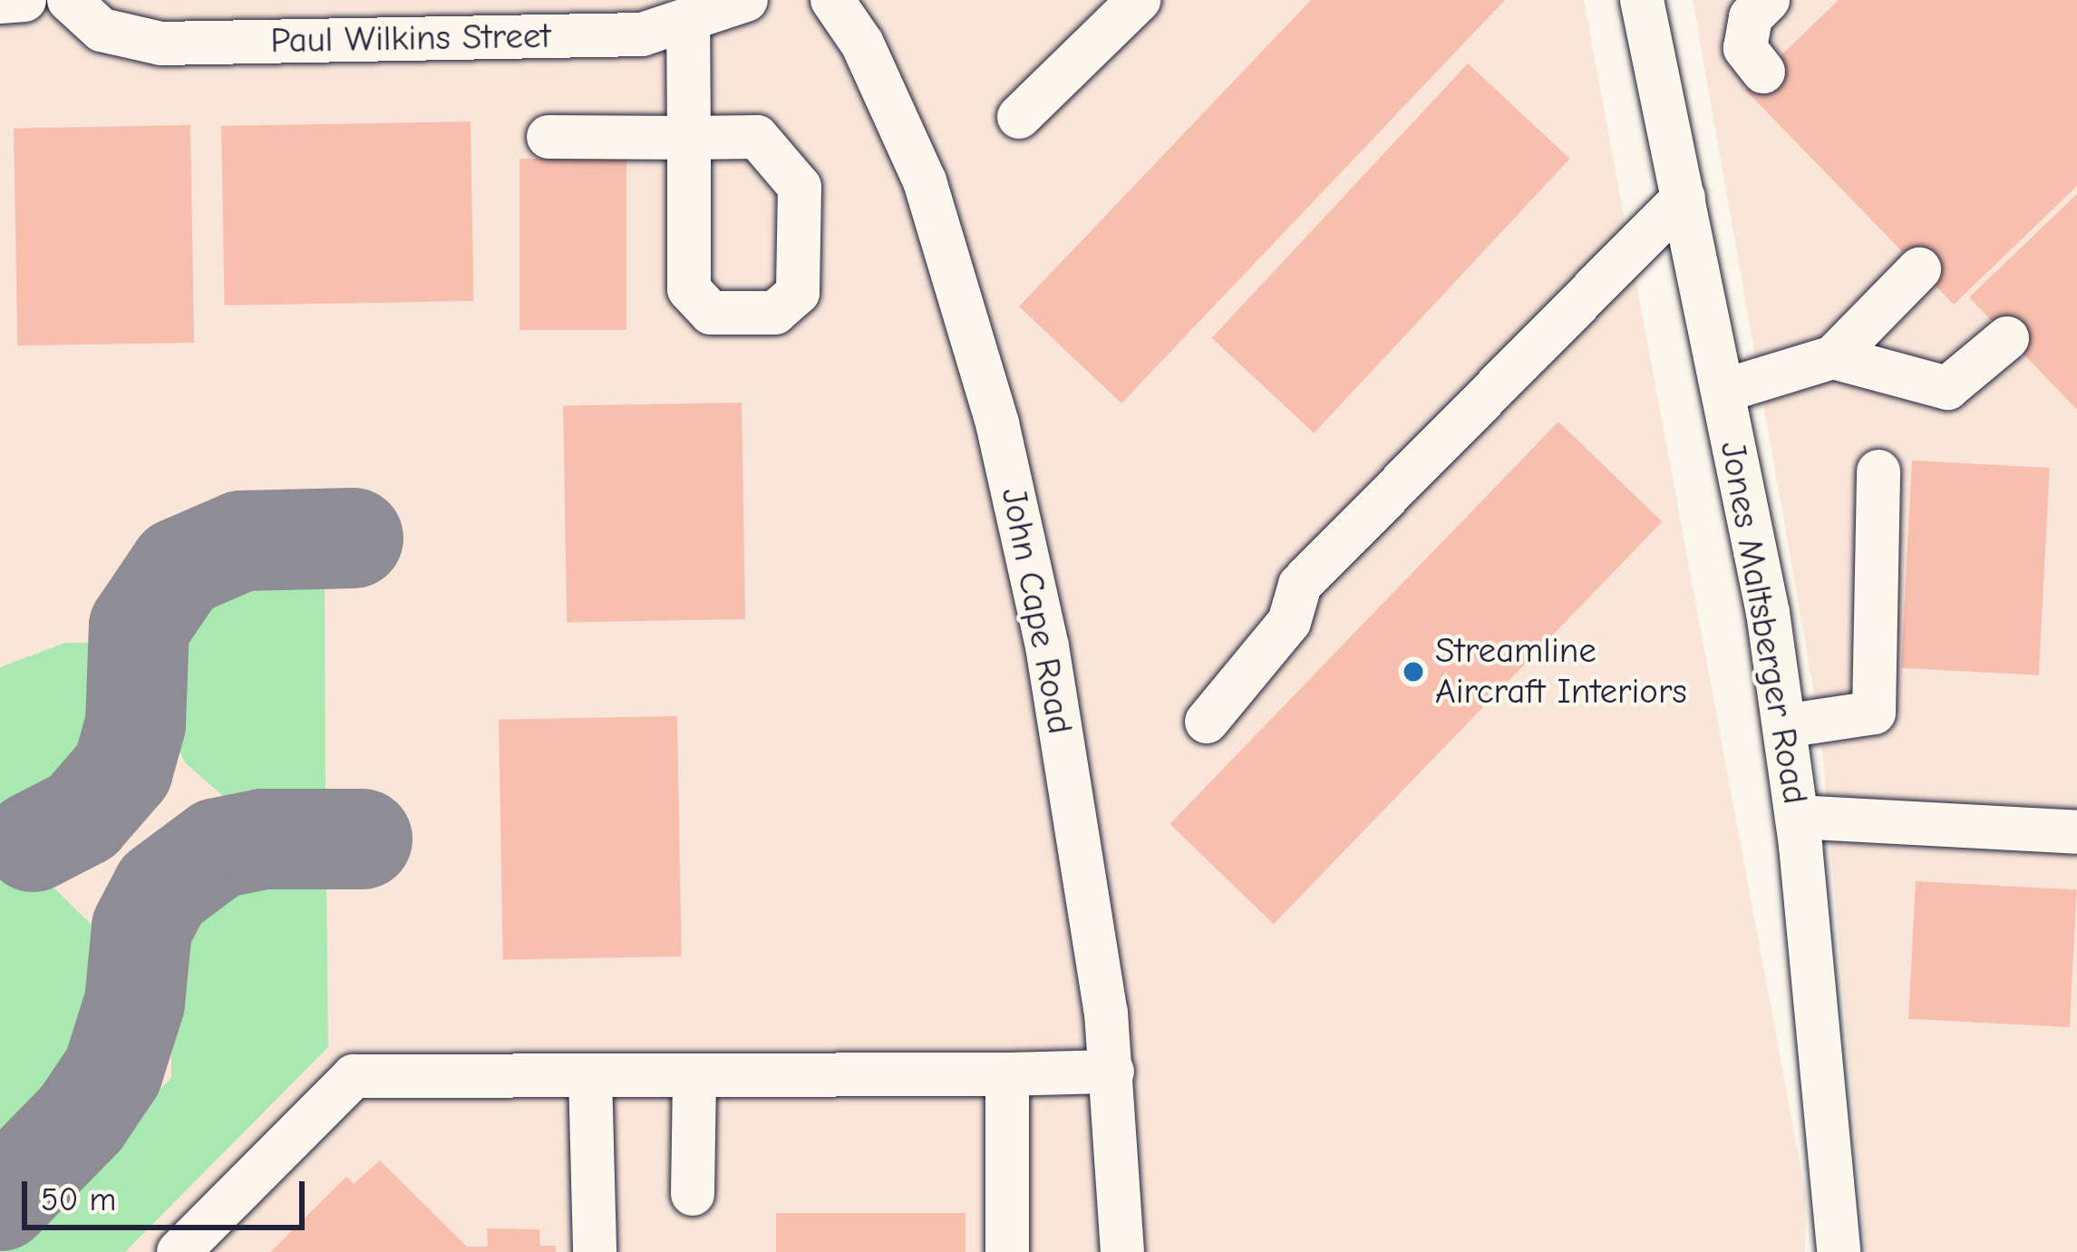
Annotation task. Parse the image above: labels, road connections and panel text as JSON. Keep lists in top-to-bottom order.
{
  "streets": {
    "street": ["Paul Wilkins Street", "John Cape Road", "Jones Maltsberger Road"]
  },
  "places": ["Streamline Aircraft Interiors"],
  "scale_bar": "50 m"
}
